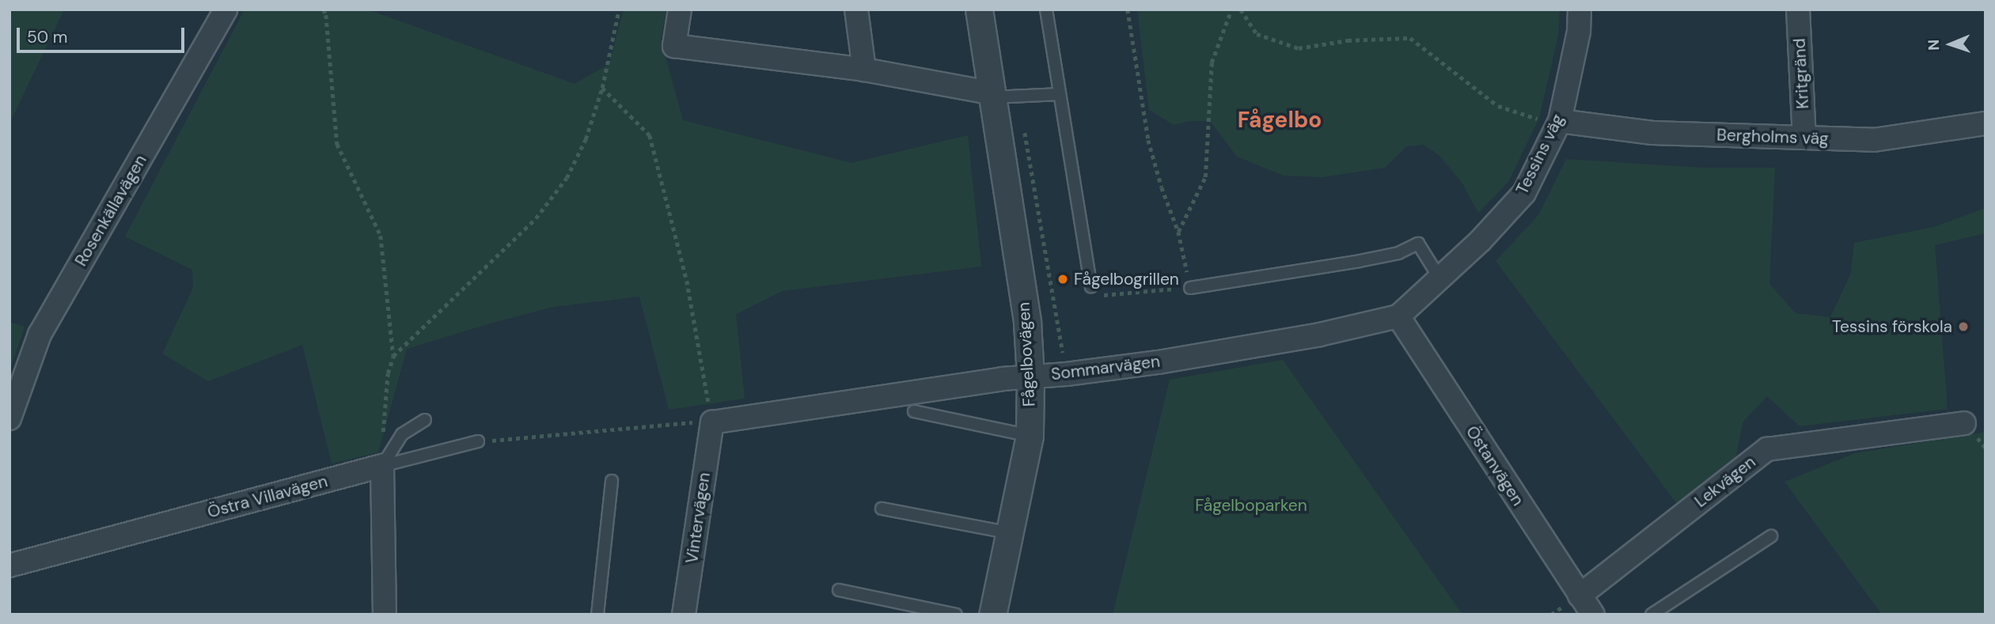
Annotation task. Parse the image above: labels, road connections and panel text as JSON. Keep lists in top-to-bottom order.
{
  "streets": {
    "street": [
      "Kritgränd",
      "Bergholms väg",
      "Tessins väg",
      "Rosenkällavägen",
      "Fågelbovägen",
      "Sommarvägen",
      "Östanvägen",
      "Lekvägen",
      "Östra Villavägen",
      "Vintervägen"
    ]
  },
  "crossings": [
    ["Kritgränd", "Bergholms väg"],
    ["Bergholms väg", "Tessins väg"],
    ["Tessins väg", "Sommarvägen"],
    ["Tessins väg", "Östanvägen"],
    ["Fågelbovägen", "Sommarvägen"],
    ["Sommarvägen", "Östanvägen"],
    ["Sommarvägen", "Vintervägen"],
    ["Östanvägen", "Lekvägen"]
  ],
  "districts": ["Fågelbo"],
  "parks": ["Fågelboparken"],
  "places": ["Fågelbogrillen", "Tessins förskola"],
  "scale_bar": "50 m",
  "north": "left"
}
